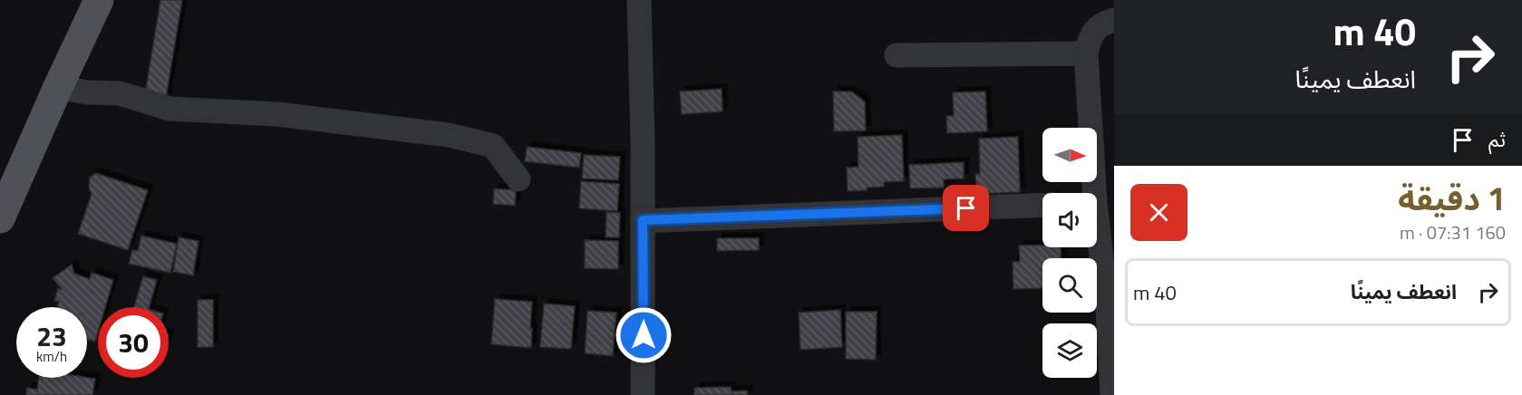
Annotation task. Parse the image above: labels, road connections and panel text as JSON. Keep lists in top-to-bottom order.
{
  "north": "right",
  "page": {
    "turn": ["40 m", "انعطف يمينًا"],
    "then": "ثم",
    "heading": ["1 دقيقة", "160 m · 07:31"],
    "list": [
      {
        "name": "انعطف يمينًا",
        "value": "40 m"
      }
    ],
    "speed": "23 km/h",
    "limit": "30"
  }
}
